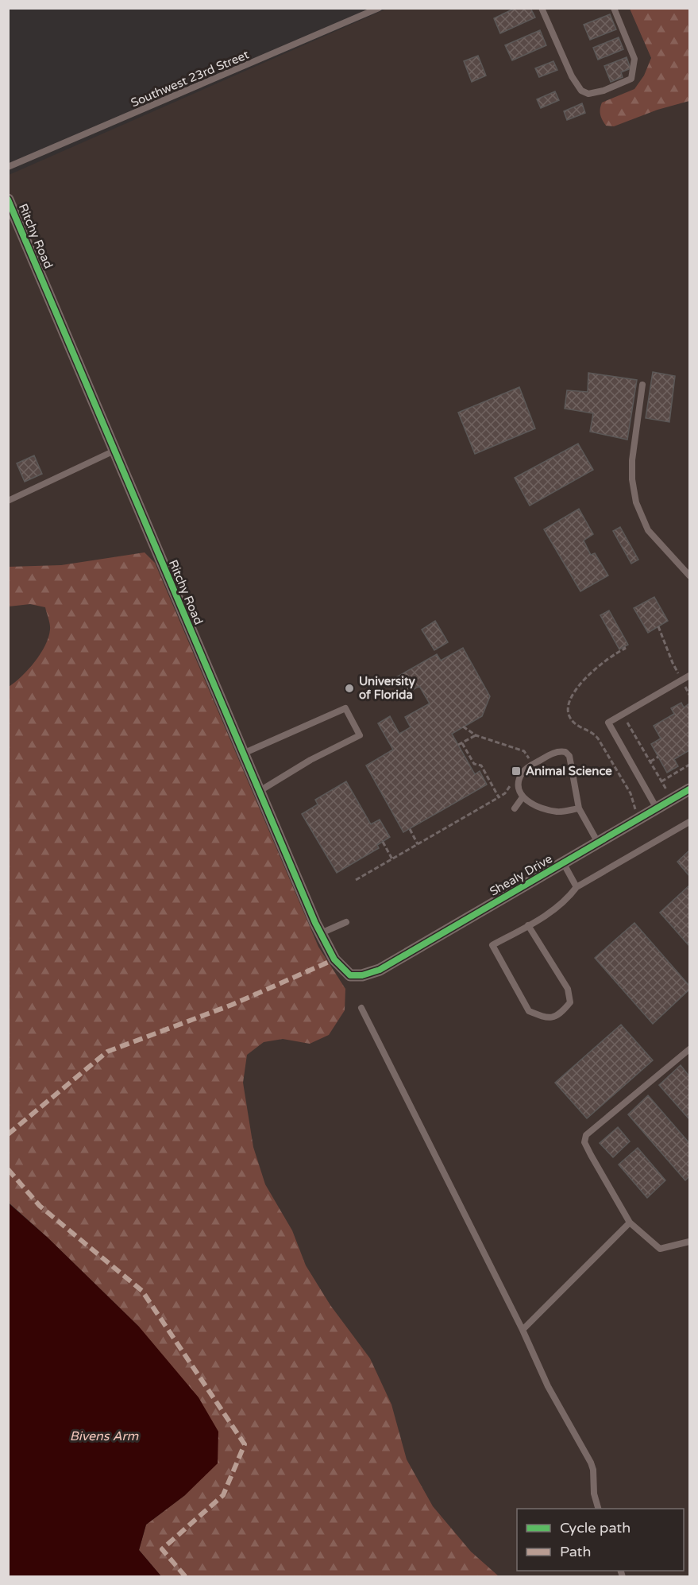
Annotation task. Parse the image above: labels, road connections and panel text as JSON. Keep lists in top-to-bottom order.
{
  "streets": {
    "street": ["Ritchy Road", "Shealy Drive"],
    "lane": ["Southwest 23rd Street"]
  },
  "crossings": [
    ["Ritchy Road", "Shealy Drive"]
  ],
  "water": ["Bivens Arm"],
  "places": {
    "other": ["University of Florida"],
    "transit": ["Animal Science"]
  },
  "legend": ["Cycle path", "Path"]
}
